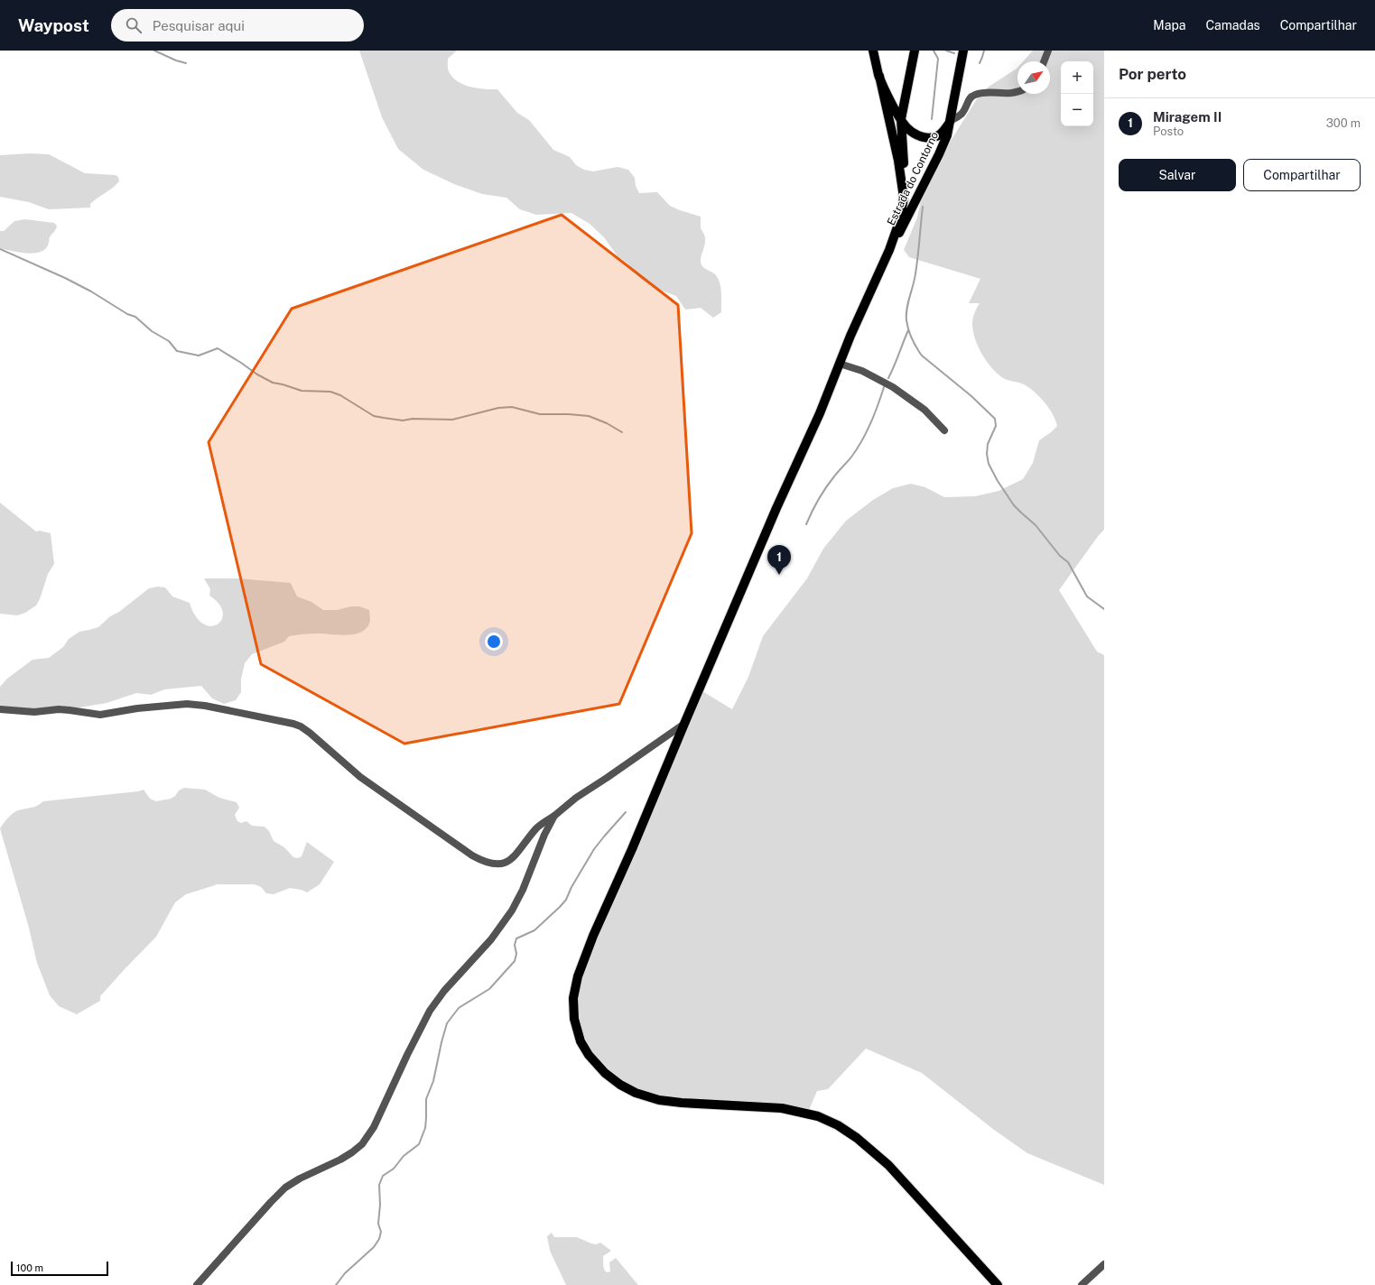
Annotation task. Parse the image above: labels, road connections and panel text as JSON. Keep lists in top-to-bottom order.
{
  "streets": {
    "main road": ["Estrada do Contorno"]
  },
  "scale_bar": "100 m",
  "north": "top right",
  "page": {
    "header": "Waypost",
    "search": "Pesquisar aqui",
    "nav": ["Mapa", "Camadas", "Compartilhar"],
    "heading": "Por perto",
    "map_buttons": ["+", "−"],
    "list": [
      {
        "mark": "1",
        "name": "Miragem II",
        "note": "Posto",
        "value": "300 m"
      }
    ],
    "buttons": ["Salvar", "Compartilhar"],
    "pins": "1",
    "scale": "100 m"
  }
}
